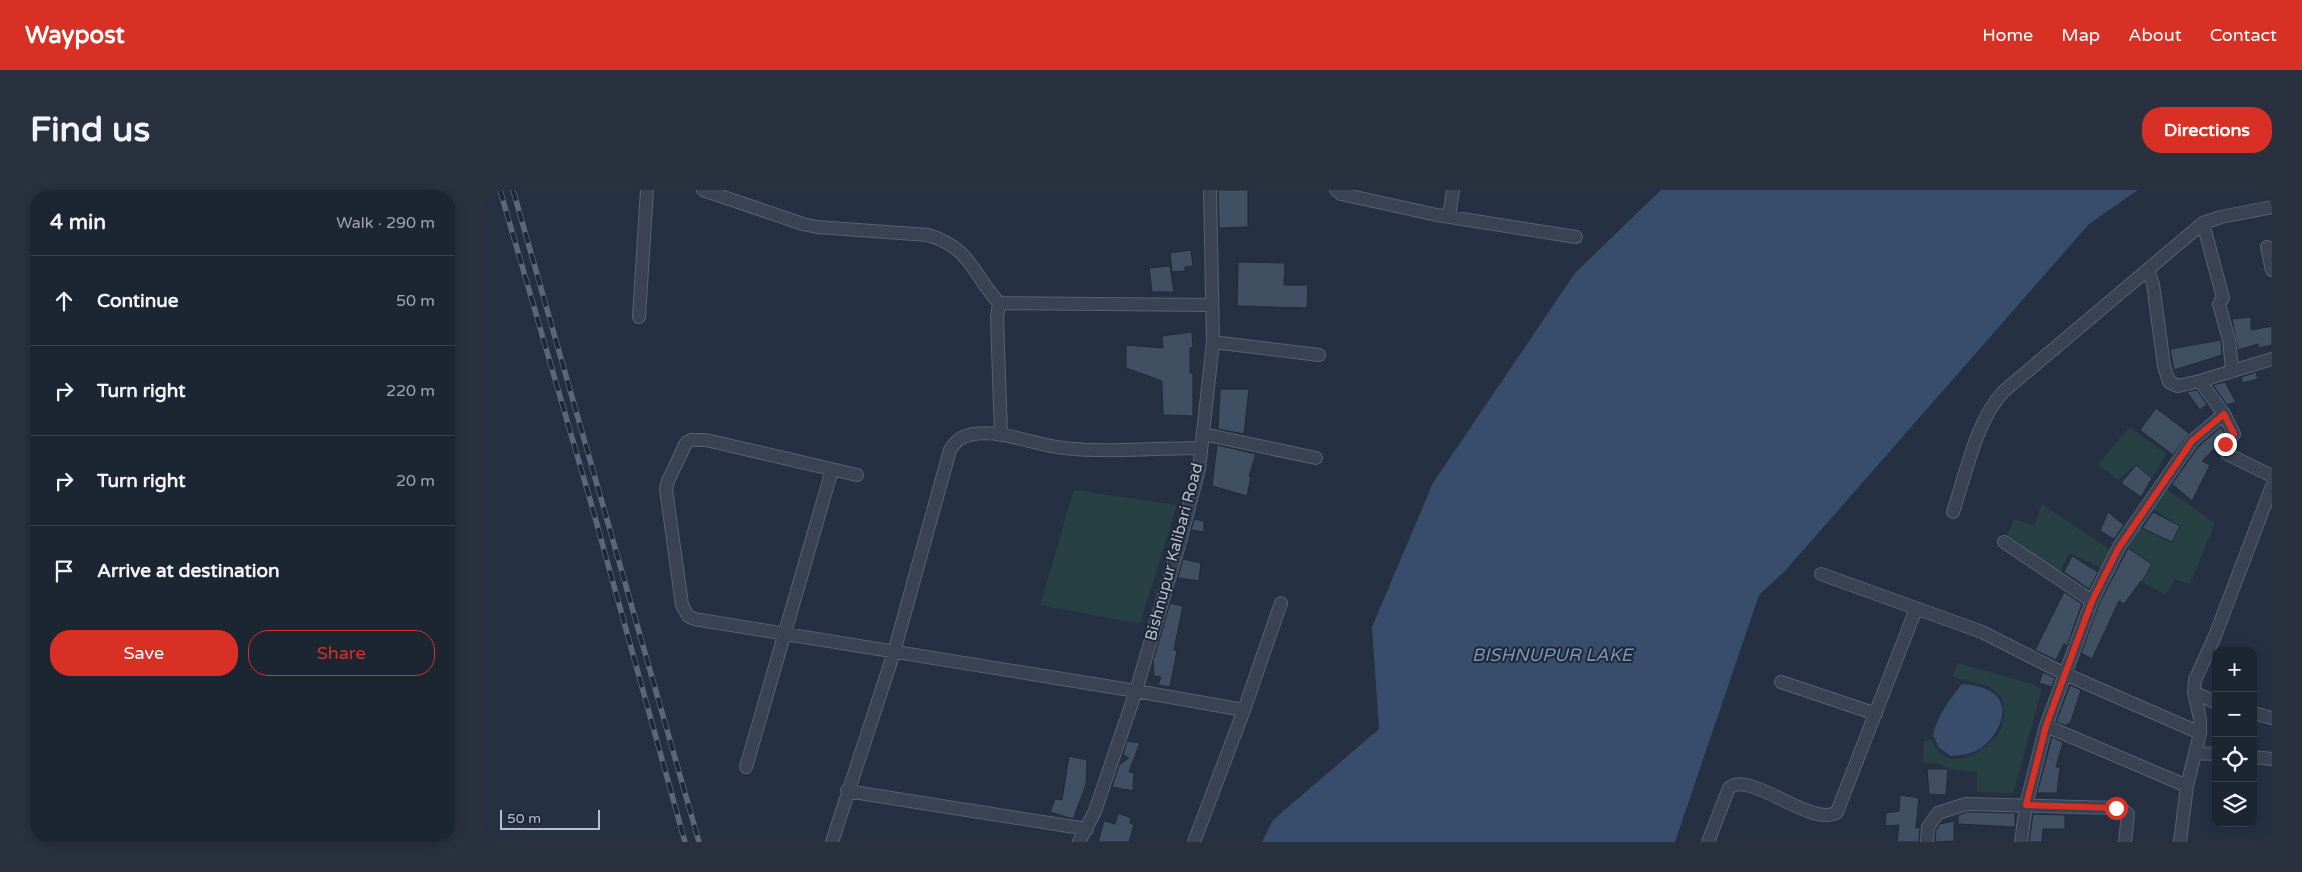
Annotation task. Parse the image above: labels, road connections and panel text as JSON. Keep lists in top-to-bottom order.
{
  "streets": {
    "street": ["Bishnupur Kalibari Road"]
  },
  "water": ["BISHNUPUR LAKE"],
  "scale_bar": "50 m",
  "page": {
    "header": "Waypost",
    "nav": [
      "Home",
      "Map",
      "About",
      "Contact"
    ],
    "buttons": [
      "Directions",
      ["Save", "Share"]
    ],
    "title": "Find us",
    "heading": ["4 min", "Walk · 290 m"],
    "list": [
      ["Continue", "50 m"],
      ["Turn right", "220 m"],
      ["Turn right", "20 m"],
      "Arrive at destination"
    ],
    "map_buttons": ["+", "−"],
    "scale": "50 m"
  }
}
